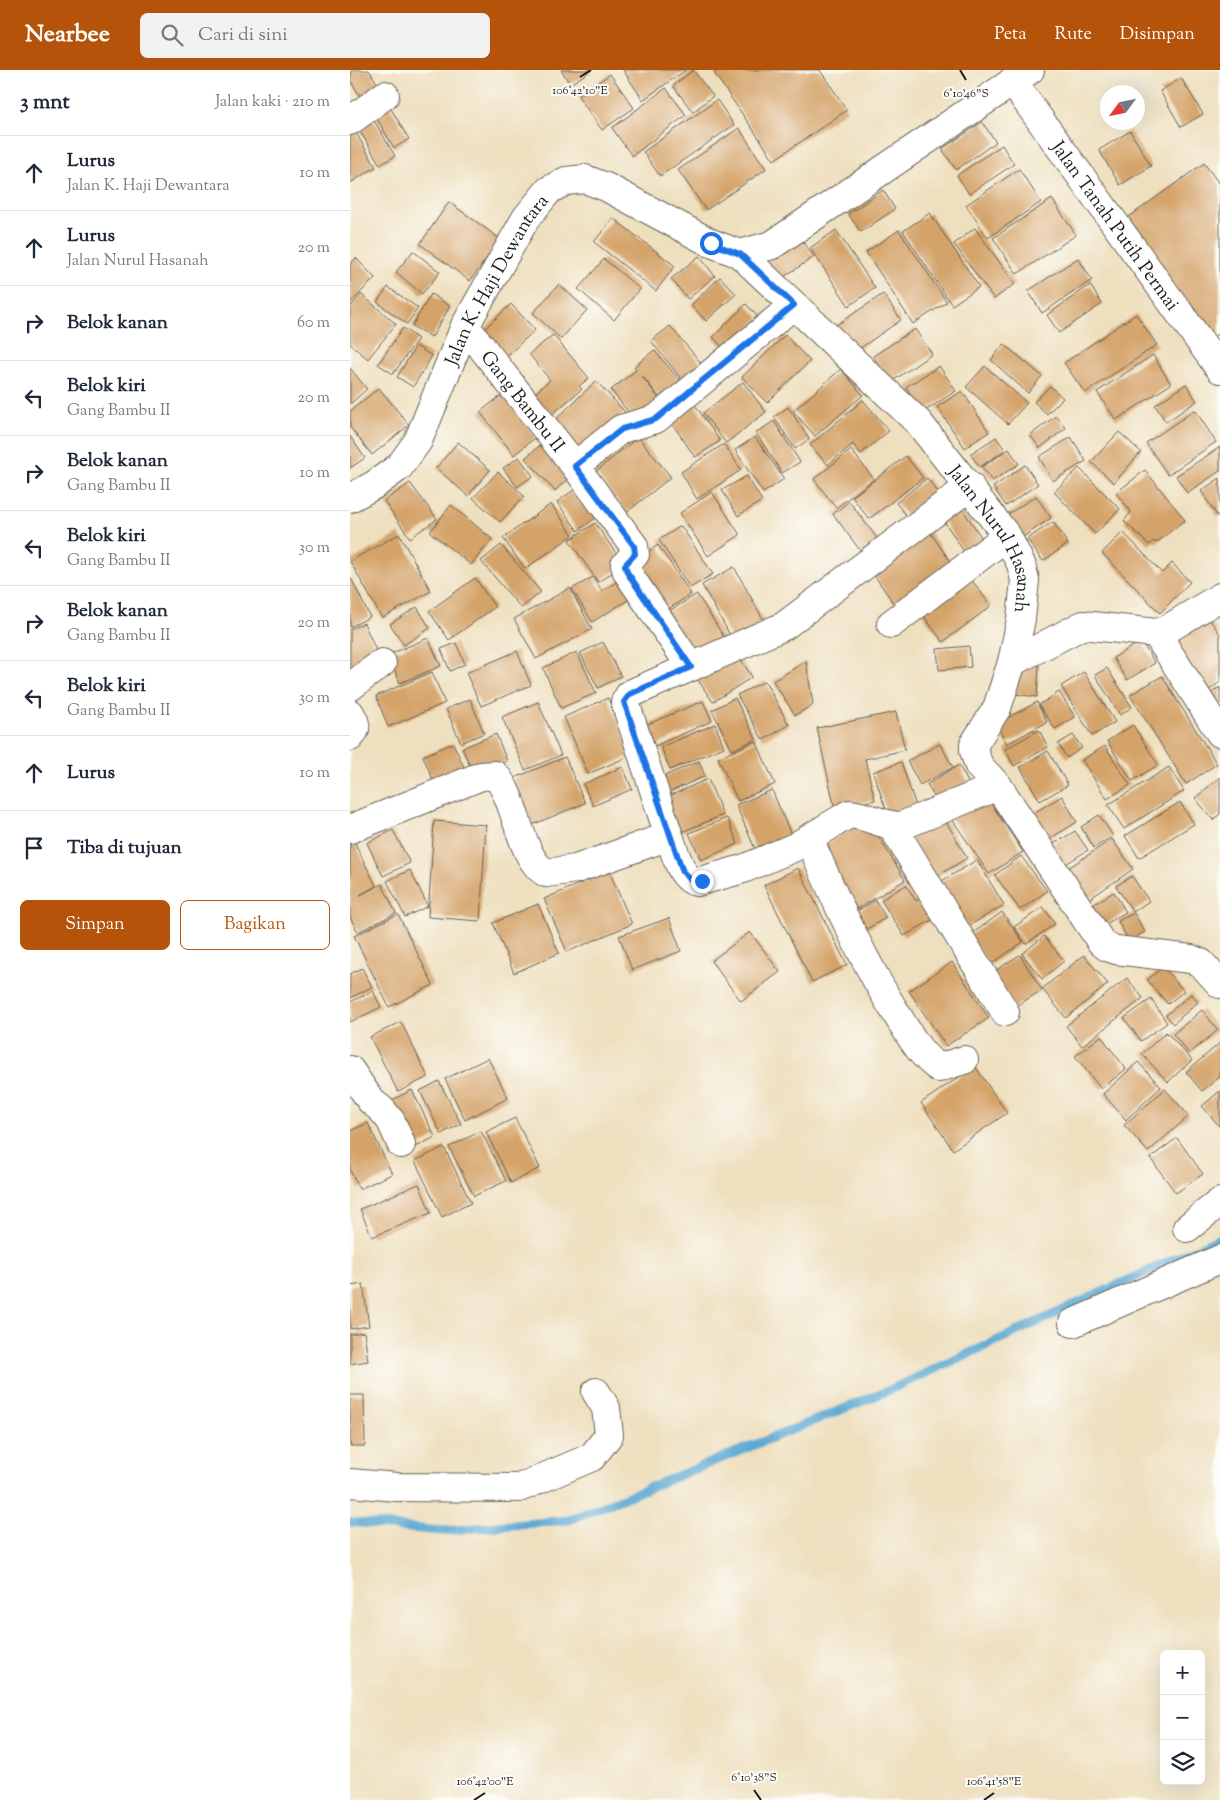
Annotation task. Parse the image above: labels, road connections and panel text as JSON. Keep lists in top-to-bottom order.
{
  "streets": {
    "street": [
      "Jalan Tanah Putih Permai",
      "Jalan K. Haji Dewantara",
      "Gang Bambu II",
      "Jalan Nurul Hasanah"
    ]
  },
  "crossings": [
    ["Jalan K. Haji Dewantara", "Gang Bambu II"],
    ["Jalan K. Haji Dewantara", "Jalan Nurul Hasanah"]
  ],
  "north": "bottom left",
  "page": {
    "header": "Nearbee",
    "search": "Cari di sini",
    "nav": ["Peta", "Rute", "Disimpan"],
    "heading": ["3 mnt", "Jalan kaki · 210 m"],
    "list": [
      ["Lurus", "Jalan K. Haji Dewantara", "10 m"],
      ["Lurus", "Jalan Nurul Hasanah", "20 m"],
      ["Belok kanan", "60 m"],
      ["Belok kiri", "Gang Bambu II", "20 m"],
      ["Belok kanan", "Gang Bambu II", "10 m"],
      ["Belok kiri", "Gang Bambu II", "30 m"],
      ["Belok kanan", "Gang Bambu II", "20 m"],
      ["Belok kiri", "Gang Bambu II", "30 m"],
      ["Lurus", "10 m"],
      "Tiba di tujuan"
    ],
    "buttons": ["Simpan", "Bagikan"],
    "map_buttons": ["+", "−"]
  },
  "coordinates": [
    "106°42'10\"E",
    "6°10'46\"S",
    "6°10'38\"S",
    "106°42'00\"E",
    "106°41'58\"E"
  ]
}
